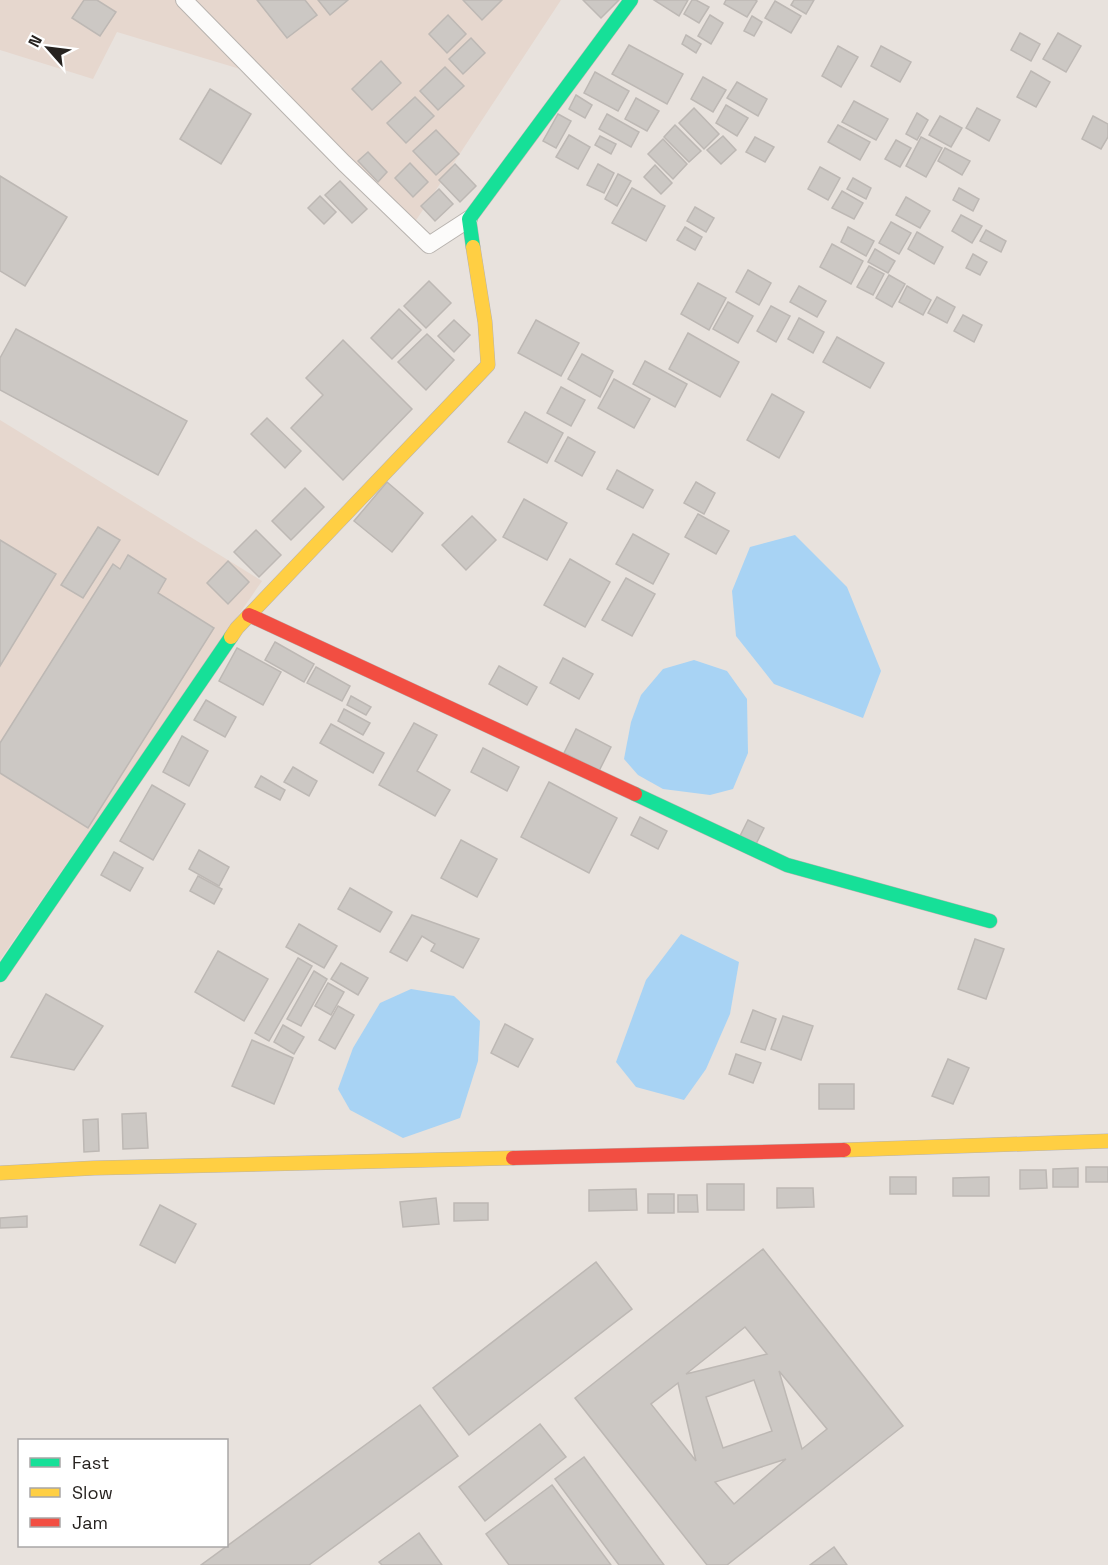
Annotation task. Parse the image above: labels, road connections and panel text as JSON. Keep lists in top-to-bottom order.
{
  "legend": ["Fast", "Slow", "Jam"],
  "north": "top left"
}
